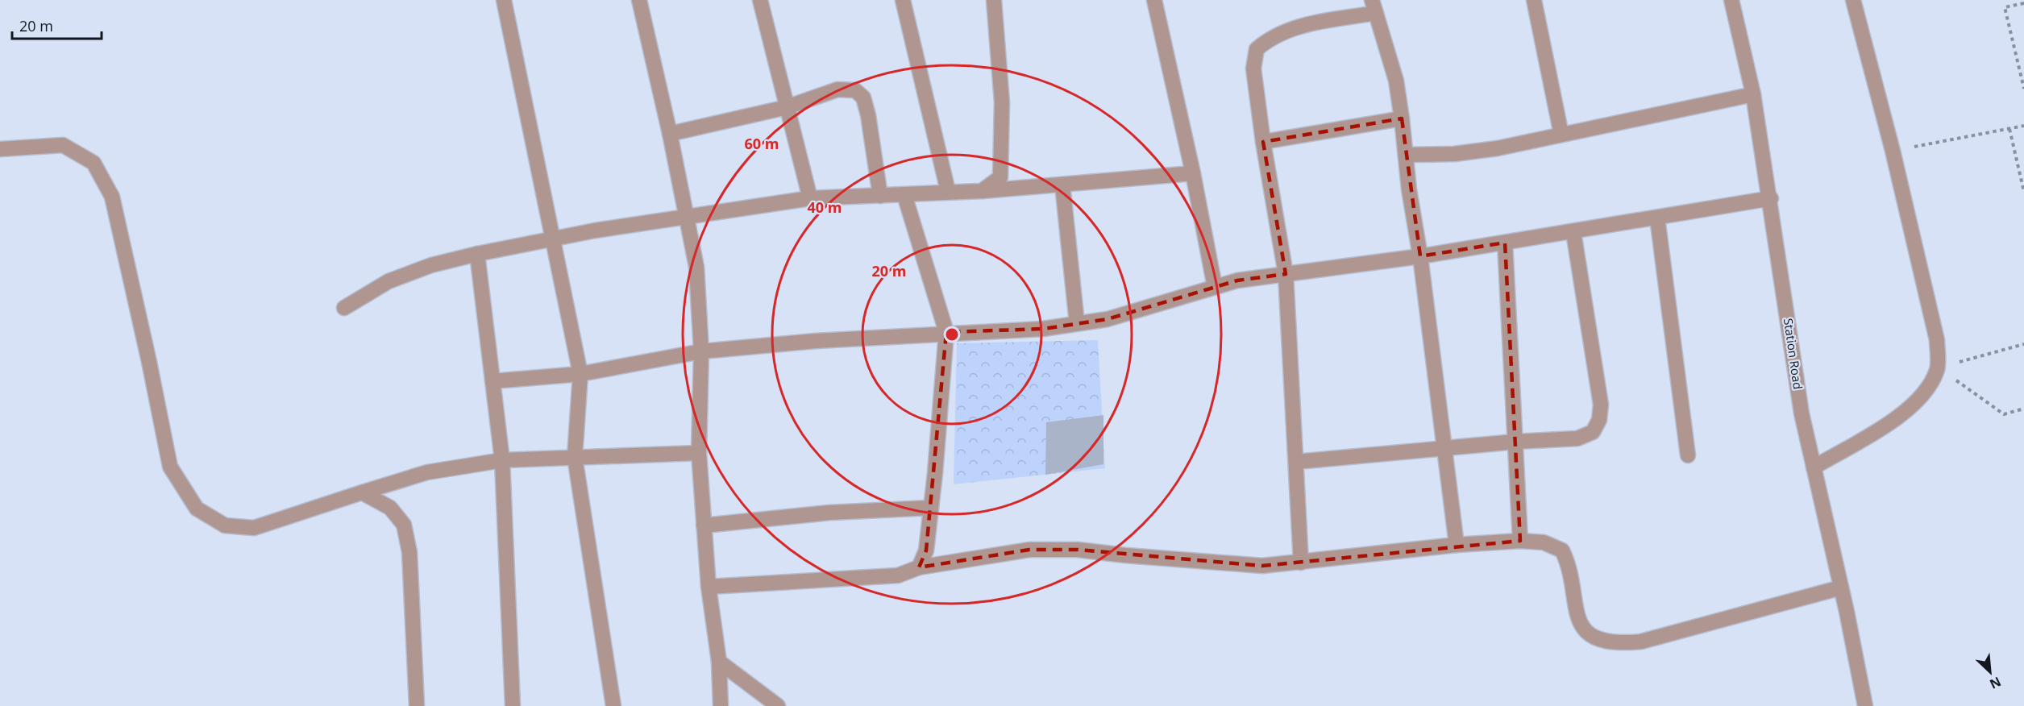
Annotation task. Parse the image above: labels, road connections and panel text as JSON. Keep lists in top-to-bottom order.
{
  "streets": {
    "street": ["Station Road"]
  },
  "scale_bar": "20 m",
  "north": "bottom right",
  "rings": ["60 m", "40 m", "20 m"]
}
